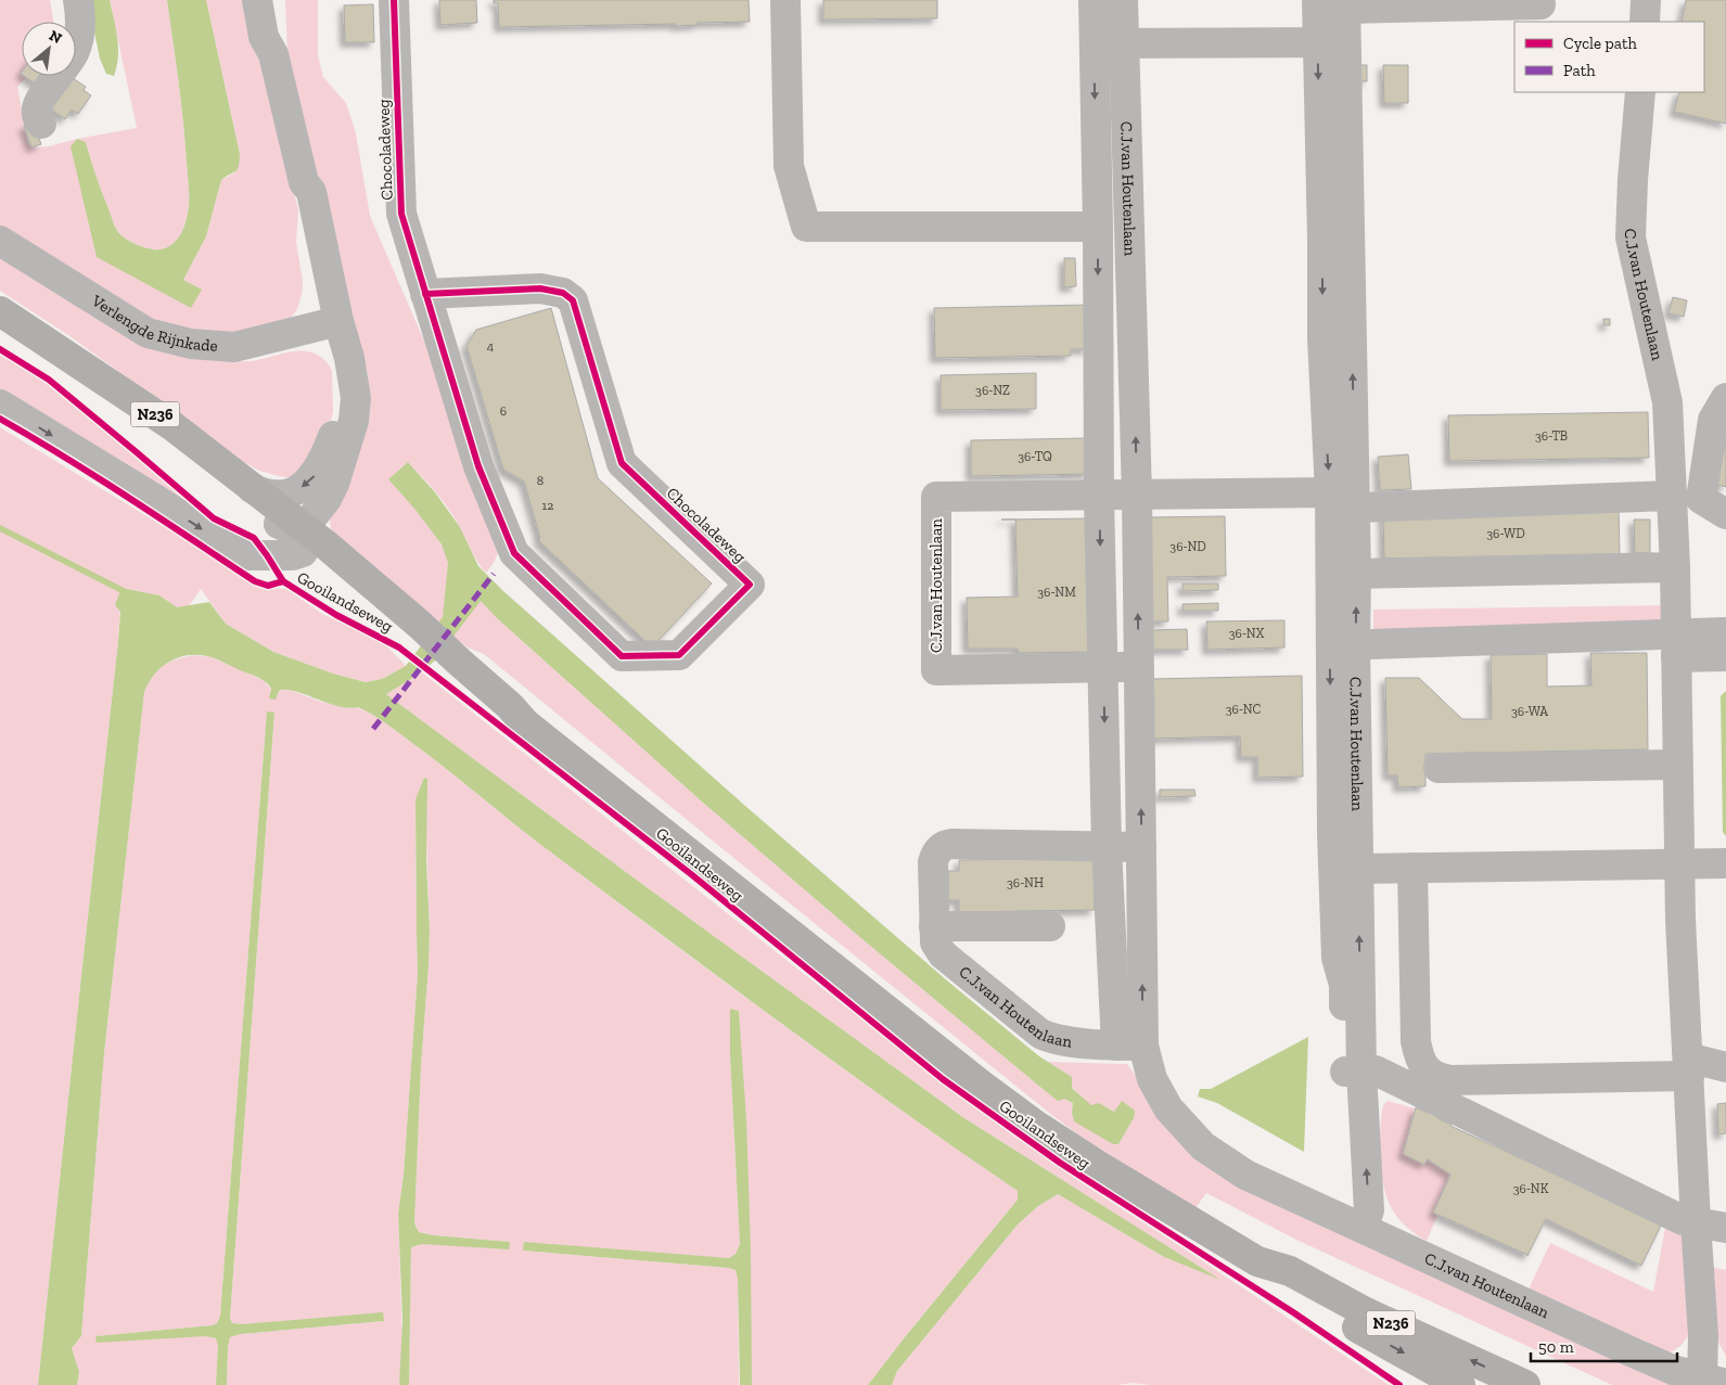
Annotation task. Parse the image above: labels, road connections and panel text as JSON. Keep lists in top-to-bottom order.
{
  "streets": {
    "main road": ["N236", "Gooilandseweg"],
    "street": ["Chocoladeweg", "C.J.van Houtenlaan", "Verlengde Rijnkade"]
  },
  "house_numbers": [
    "4",
    "36-NZ",
    "6",
    "36-TB",
    "36-TQ",
    "8",
    "12",
    "36-WD",
    "36-ND",
    "36-NM",
    "36-NX",
    "36-NC",
    "36-WA",
    "36-NH",
    "36-NK"
  ],
  "legend": ["Cycle path", "Path"],
  "scale_bar": "50 m",
  "north": "top right"
}
